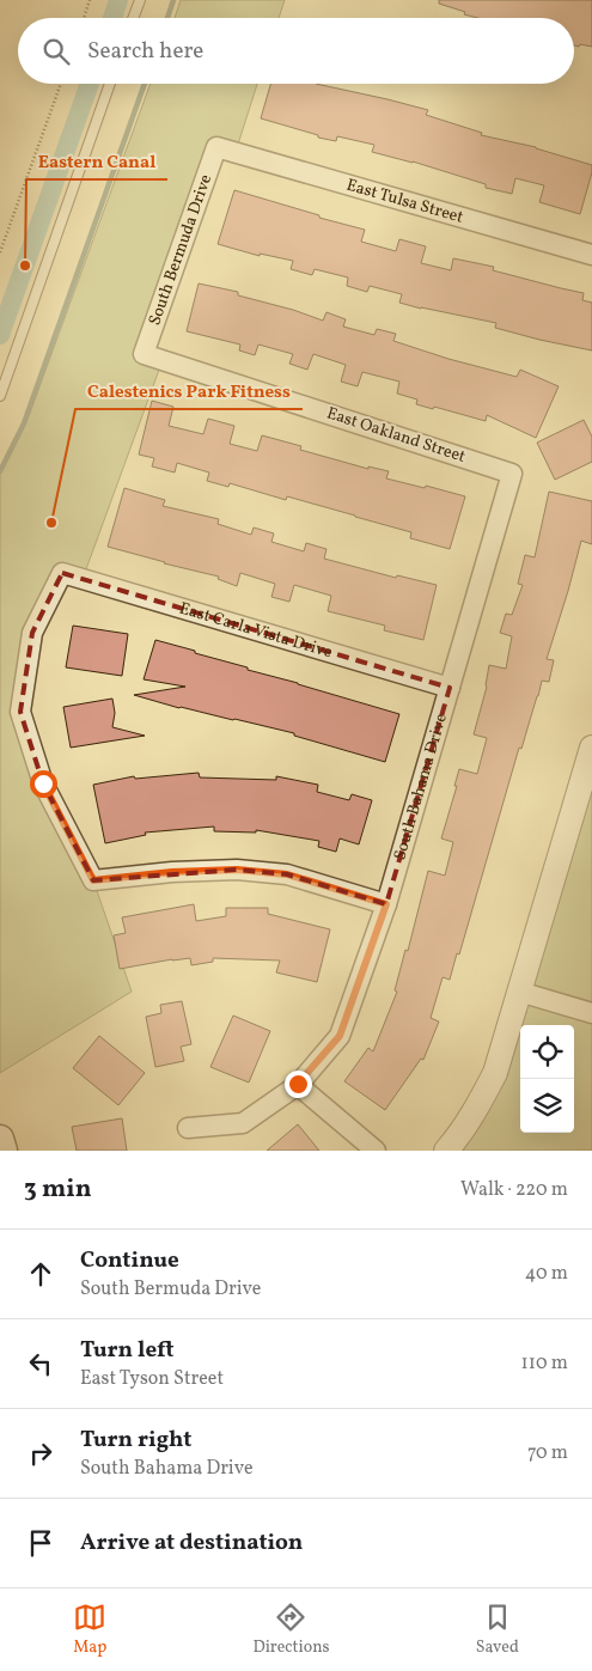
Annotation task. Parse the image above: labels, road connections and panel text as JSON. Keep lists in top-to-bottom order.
{
  "streets": {
    "street": [
      "East Tulsa Street",
      "South Bermuda Drive",
      "East Oakland Street",
      "East Carla Vista Drive",
      "South Bahama Drive"
    ]
  },
  "crossings": [
    ["East Tulsa Street", "South Bermuda Drive"],
    ["South Bermuda Drive", "East Oakland Street"],
    ["East Oakland Street", "South Bahama Drive"],
    ["East Carla Vista Drive", "South Bahama Drive"]
  ],
  "places": ["Eastern Canal", "Calestenics Park Fitness"],
  "page": {
    "search": "Search here",
    "heading": ["3 min", "Walk · 220 m"],
    "list": [
      ["Continue", "South Bermuda Drive", "40 m"],
      ["Turn left", "East Tyson Street", "110 m"],
      ["Turn right", "South Bahama Drive", "70 m"],
      "Arrive at destination"
    ],
    "nav": ["Map", "Directions", "Saved"]
  }
}
